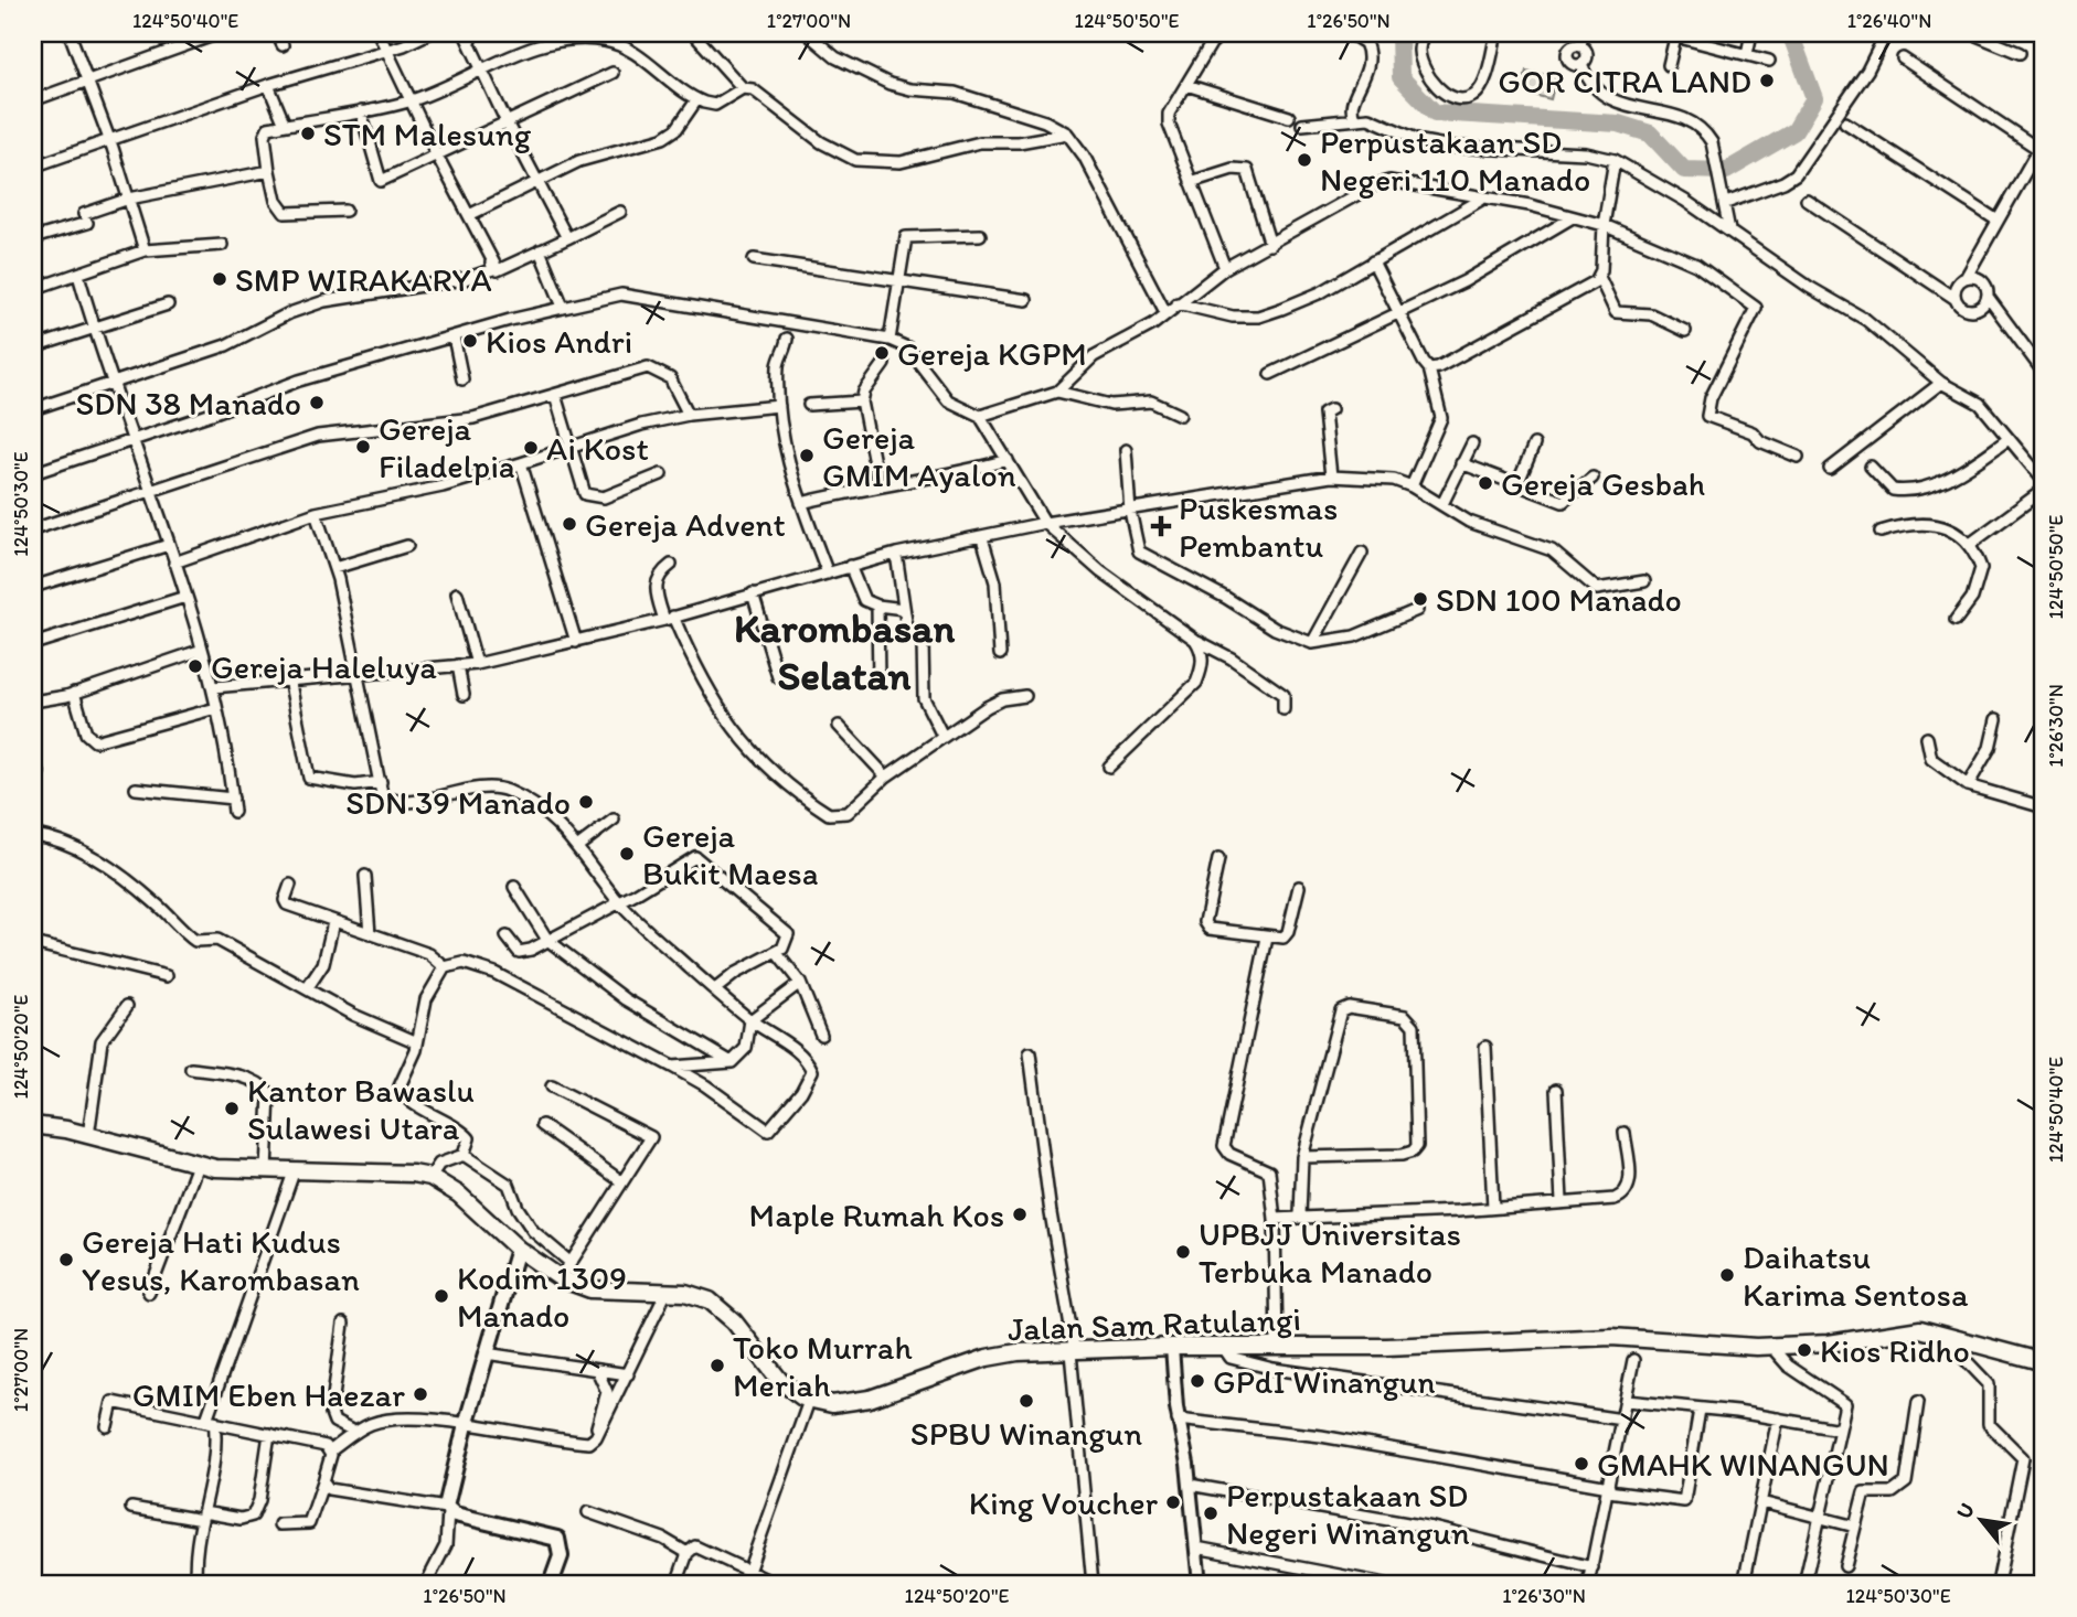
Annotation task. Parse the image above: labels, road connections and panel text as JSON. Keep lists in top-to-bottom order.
{
  "streets": {
    "highway": ["Jalan Sam Ratulangi"]
  },
  "districts": ["Karombasan Selatan"],
  "places": {
    "other": [
      "GOR CITRA LAND",
      "STM Malesung",
      "Perpustakaan SD Negeri 110 Manado",
      "SMP WIRAKARYA",
      "Kios Andri",
      "Gereja KGPM",
      "SDN 38 Manado",
      "Gereja Filadelpia",
      "Ai Kost",
      "Gereja GMIM Ayalon",
      "Gereja Gesbah",
      "Gereja Advent",
      "SDN 100 Manado",
      "Gereja Haleluya",
      "SDN 39 Manado",
      "Gereja Bukit Maesa",
      "Kantor Bawaslu Sulawesi Utara",
      "Maple Rumah Kos",
      "UPBJJ Universitas Terbuka Manado",
      "Gereja Hati Kudus Yesus, Karombasan",
      "Daihatsu Karima Sentosa",
      "Kodim 1309 Manado",
      "Kios Ridho",
      "Toko Murrah Meriah",
      "GPdI Winangun",
      "GMIM Eben Haezar",
      "SPBU Winangun",
      "GMAHK WINANGUN",
      "King Voucher",
      "Perpustakaan SD Negeri Winangun"
    ],
    "health": ["Puskesmas Pembantu"]
  },
  "north": "top left",
  "coordinates": [
    "124°50'40\"E",
    "1°27'00\"N",
    "124°50'50\"E",
    "1°26'50\"N",
    "1°26'40\"N",
    "124°50'30\"E",
    "1°26'30\"N",
    "124°50'20\"E"
  ]
}
